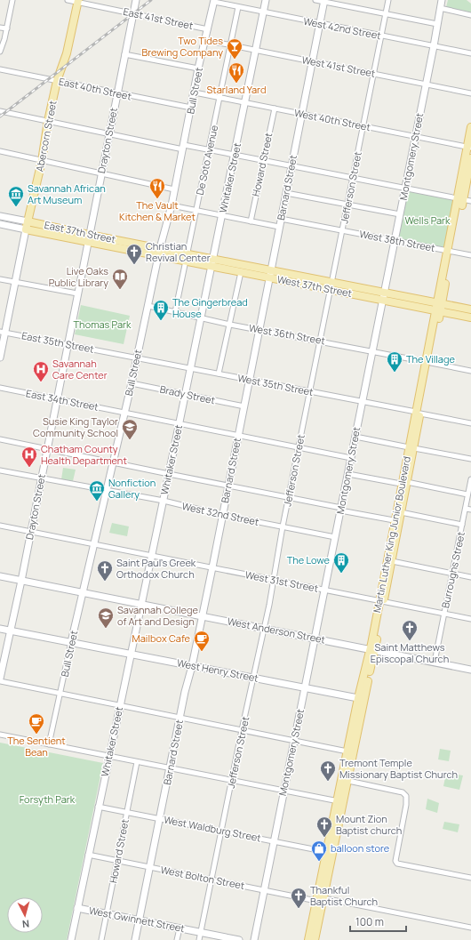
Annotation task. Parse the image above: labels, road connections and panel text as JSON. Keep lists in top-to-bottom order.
{
  "streets": {
    "main road": [
      "Bull Street",
      "Abercorn Street",
      "Drayton Street",
      "Montgomery Street",
      "Whitaker Street",
      "Barnard Street",
      "East 37th Street",
      "West 37th Street",
      "Martin Luther King Junior Boulevard",
      "West Anderson Street",
      "West Henry Street",
      "West Gwinnett Street"
    ],
    "street": [
      "East 41st Street",
      "West 42nd Street",
      "West 41st Street",
      "East 40th Street",
      "West 40th Street",
      "De Soto Avenue",
      "Howard Street",
      "Jefferson Street",
      "West 38th Street",
      "West 36th Street",
      "East 35th Street",
      "West 35th Street",
      "Brady Street",
      "East 34th Street",
      "West 32nd Street",
      "Burroughs Street",
      "West 31st Street",
      "West Waldburg Street",
      "West Bolton Street"
    ]
  },
  "crossings": [
    ["East 41st Street", "Bull Street"],
    ["East 41st Street", "Abercorn Street"],
    ["East 41st Street", "Drayton Street"],
    ["West 42nd Street", "Bull Street"],
    ["West 42nd Street", "Montgomery Street"],
    ["West 42nd Street", "De Soto Avenue"],
    ["West 42nd Street", "Whitaker Street"],
    ["West 42nd Street", "Barnard Street"],
    ["West 42nd Street", "Jefferson Street"],
    ["West 41st Street", "Bull Street"],
    ["West 41st Street", "Montgomery Street"],
    ["West 41st Street", "De Soto Avenue"],
    ["West 41st Street", "Whitaker Street"],
    ["West 41st Street", "Barnard Street"],
    ["West 41st Street", "Jefferson Street"],
    ["East 40th Street", "Bull Street"],
    ["East 40th Street", "Abercorn Street"],
    ["East 40th Street", "Drayton Street"],
    ["Bull Street", "West 40th Street"],
    ["Bull Street", "East 37th Street"],
    ["Bull Street", "West 37th Street"],
    ["Bull Street", "West 36th Street"],
    ["Bull Street", "East 35th Street"],
    ["Bull Street", "West 35th Street"],
    ["Bull Street", "Brady Street"],
    ["Bull Street", "East 34th Street"],
    ["Bull Street", "West 32nd Street"],
    ["Bull Street", "West 31st Street"],
    ["Bull Street", "West Anderson Street"],
    ["Bull Street", "West Henry Street"],
    ["West 40th Street", "Montgomery Street"],
    ["West 40th Street", "De Soto Avenue"],
    ["West 40th Street", "Howard Street"],
    ["West 40th Street", "Whitaker Street"],
    ["West 40th Street", "Barnard Street"],
    ["West 40th Street", "Jefferson Street"],
    ["West 40th Street", "Martin Luther King Junior Boulevard"],
    ["Abercorn Street", "East 37th Street"],
    ["Abercorn Street", "East 35th Street"],
    ["Drayton Street", "East 37th Street"],
    ["Drayton Street", "East 35th Street"],
    ["Drayton Street", "East 34th Street"],
    ["Drayton Street", "West 32nd Street"],
    ["Drayton Street", "West 31st Street"],
    ["Drayton Street", "West Anderson Street"],
    ["Drayton Street", "West Henry Street"],
    ["Montgomery Street", "West 38th Street"],
    ["Montgomery Street", "West 37th Street"],
    ["Montgomery Street", "West 36th Street"],
    ["Montgomery Street", "West 35th Street"],
    ["Montgomery Street", "East 34th Street"],
    ["Montgomery Street", "West 32nd Street"],
    ["Montgomery Street", "West 31st Street"],
    ["Montgomery Street", "West Anderson Street"],
    ["Montgomery Street", "West Henry Street"],
    ["Montgomery Street", "West Waldburg Street"],
    ["Montgomery Street", "West Bolton Street"],
    ["De Soto Avenue", "West 37th Street"],
    ["De Soto Avenue", "West 36th Street"],
    ["Howard Street", "West Waldburg Street"],
    ["Howard Street", "West Bolton Street"],
    ["Howard Street", "West Gwinnett Street"],
    ["Whitaker Street", "West 37th Street"],
    ["Whitaker Street", "West 36th Street"],
    ["Whitaker Street", "West 35th Street"],
    ["Whitaker Street", "Brady Street"],
    ["Whitaker Street", "East 34th Street"],
    ["Whitaker Street", "West 32nd Street"],
    ["Whitaker Street", "West 31st Street"],
    ["Whitaker Street", "West Anderson Street"],
    ["Whitaker Street", "West Henry Street"],
    ["Whitaker Street", "West Waldburg Street"],
    ["Whitaker Street", "West Bolton Street"],
    ["Whitaker Street", "West Gwinnett Street"],
    ["Barnard Street", "West 38th Street"],
    ["Barnard Street", "West 37th Street"],
    ["Barnard Street", "West 36th Street"],
    ["Barnard Street", "West 35th Street"],
    ["Barnard Street", "Brady Street"],
    ["Barnard Street", "East 34th Street"],
    ["Barnard Street", "West 32nd Street"],
    ["Barnard Street", "West 31st Street"],
    ["Barnard Street", "West Anderson Street"],
    ["Barnard Street", "West Henry Street"],
    ["Barnard Street", "West Waldburg Street"],
    ["Barnard Street", "West Bolton Street"],
    ["Barnard Street", "West Gwinnett Street"],
    ["Jefferson Street", "West 38th Street"],
    ["Jefferson Street", "West 37th Street"],
    ["Jefferson Street", "West 36th Street"],
    ["Jefferson Street", "West 35th Street"],
    ["Jefferson Street", "East 34th Street"],
    ["Jefferson Street", "West 32nd Street"],
    ["Jefferson Street", "West 31st Street"],
    ["Jefferson Street", "West Anderson Street"],
    ["Jefferson Street", "West Henry Street"],
    ["Jefferson Street", "West Waldburg Street"],
    ["Jefferson Street", "West Bolton Street"],
    ["Jefferson Street", "West Gwinnett Street"],
    ["East 37th Street", "West 37th Street"],
    ["West 38th Street", "Martin Luther King Junior Boulevard"],
    ["West 37th Street", "Martin Luther King Junior Boulevard"],
    ["West 36th Street", "Martin Luther King Junior Boulevard"],
    ["East 35th Street", "West 35th Street"],
    ["West 35th Street", "Martin Luther King Junior Boulevard"],
    ["Martin Luther King Junior Boulevard", "West 31st Street"],
    ["Martin Luther King Junior Boulevard", "West Anderson Street"],
    ["Martin Luther King Junior Boulevard", "West Henry Street"],
    ["Martin Luther King Junior Boulevard", "West Waldburg Street"],
    ["Martin Luther King Junior Boulevard", "West Bolton Street"],
    ["Burroughs Street", "West 31st Street"],
    ["Burroughs Street", "West Anderson Street"]
  ],
  "parks": ["Wells Park", "Thomas Park", "Forsyth Park"],
  "places": {
    "bar": ["Two Tides Brewing Company"],
    "restaurant": ["Starland Yard", "The Vault Kitchen & Market"],
    "museum": ["Savannah African Art Museum", "Nonfiction Gallery"],
    "church": [
      "Christian Revival Center",
      "Saint Paul's Greek Orthodox Church",
      "Saint Matthews Episcopal Church",
      "Tremont Temple Missionary Baptist Church",
      "Mount Zion Baptist church",
      "Thankful Baptist Church"
    ],
    "library": ["Live Oaks Public Library"],
    "building": ["The Gingerbread House", "The Village", "The Lowe"],
    "hospital": ["Savannah Care Center", "Chatham County Health Department"],
    "school or university": ["Susie King Taylor Community School", "Savannah College of Art and Design"],
    "cafe": ["Mailbox Cafe", "The Sentient Bean"],
    "shop": ["balloon store"]
  },
  "scale_bar": "100 m",
  "north": "bottom"
}
